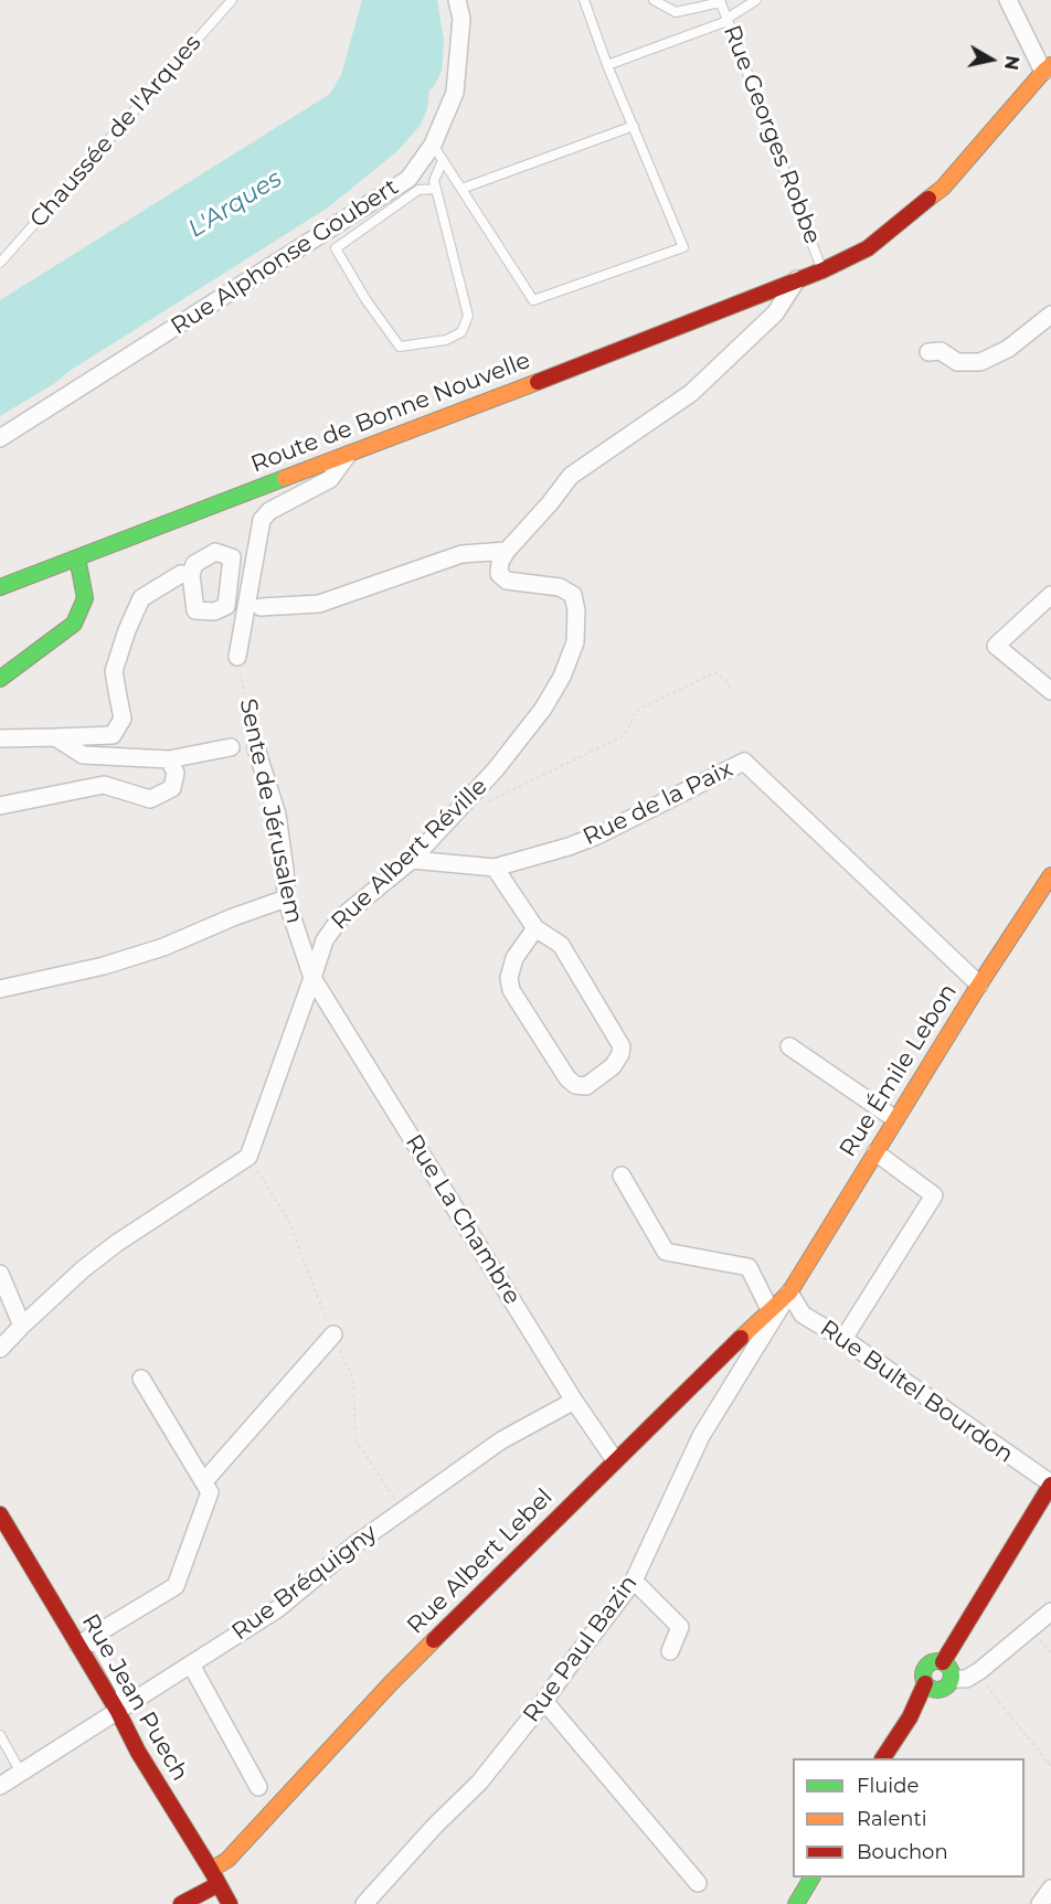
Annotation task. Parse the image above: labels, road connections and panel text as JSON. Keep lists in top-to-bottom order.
{
  "streets": {
    "street": [
      "Rue Alphonse Goubert",
      "Route de Bonne Nouvelle",
      "Rue de la Paix",
      "Sente de Jérusalem",
      "Rue Albert Réville",
      "Rue Émile Lebon",
      "Rue La Chambre",
      "Rue Bultel Bourdon",
      "Rue Albert Lebel",
      "Rue Bréquigny",
      "Rue Paul Bazin",
      "Rue Jean Puech"
    ],
    "lane": ["Chaussée de l'Arques", "Rue Georges Robbe"]
  },
  "crossings": [
    ["Rue Georges Robbe", "Route de Bonne Nouvelle"],
    ["Rue de la Paix", "Rue Albert Réville"],
    ["Rue de la Paix", "Rue Émile Lebon"],
    ["Sente de Jérusalem", "Rue Albert Réville"],
    ["Sente de Jérusalem", "Rue La Chambre"],
    ["Rue Albert Réville", "Rue La Chambre"],
    ["Rue Émile Lebon", "Rue Bultel Bourdon"],
    ["Rue Émile Lebon", "Rue Albert Lebel"],
    ["Rue Émile Lebon", "Rue Paul Bazin"],
    ["Rue La Chambre", "Rue Albert Lebel"],
    ["Rue La Chambre", "Rue Bréquigny"],
    ["Rue Bultel Bourdon", "Rue Albert Lebel"],
    ["Rue Bultel Bourdon", "Rue Paul Bazin"],
    ["Rue Albert Lebel", "Rue Paul Bazin"],
    ["Rue Albert Lebel", "Rue Jean Puech"],
    ["Rue Bréquigny", "Rue Jean Puech"]
  ],
  "water": ["L'Arques"],
  "legend": ["Fluide", "Ralenti", "Bouchon"],
  "north": "right"
}
